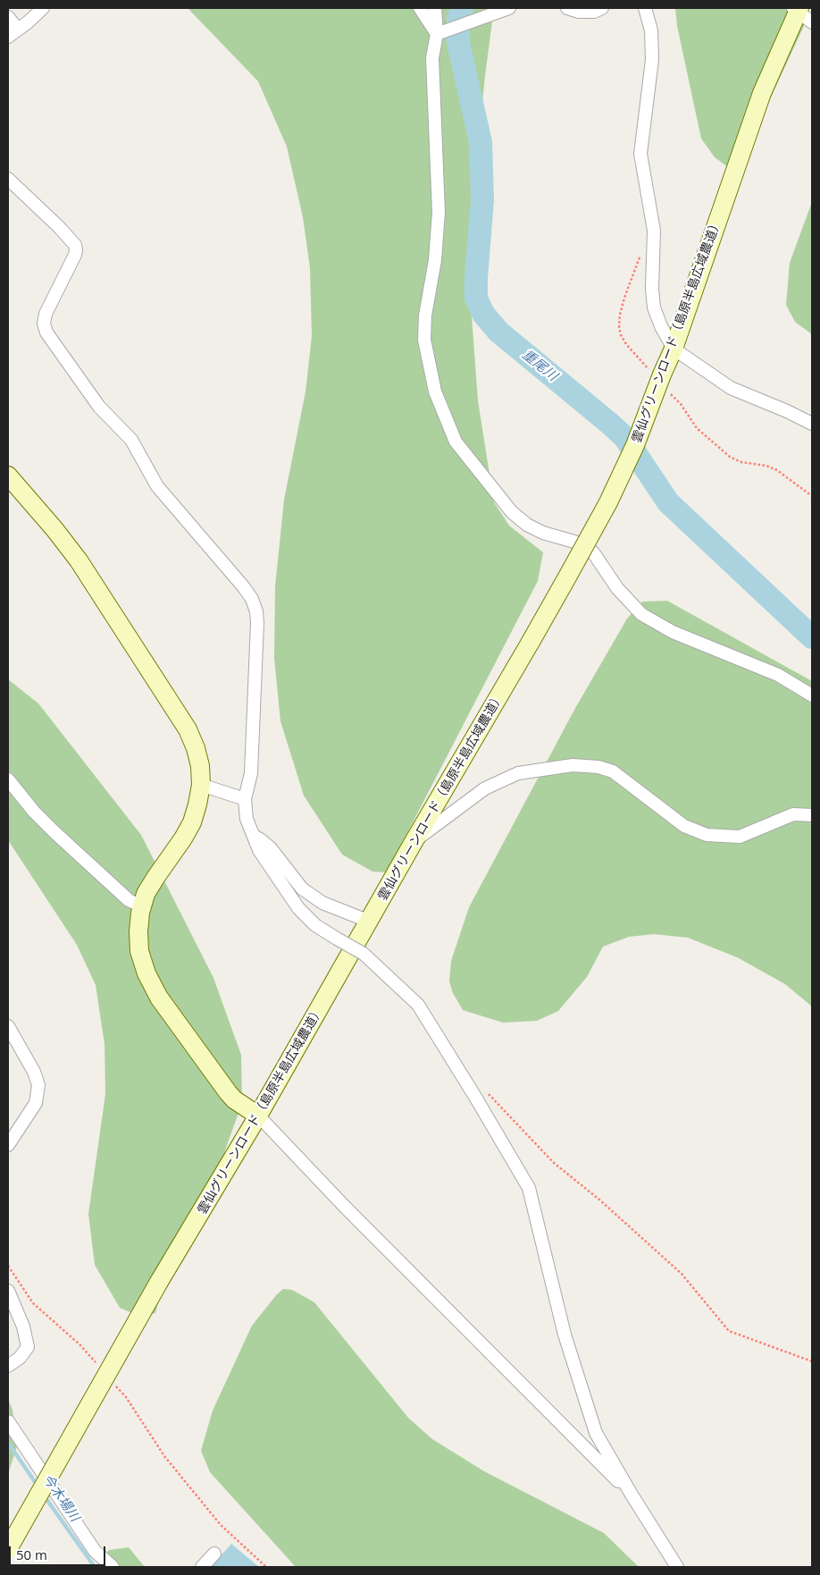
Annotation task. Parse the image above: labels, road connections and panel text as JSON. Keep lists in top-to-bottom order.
{
  "streets": {
    "street": ["雲仙グリーンロード（島原半島広域農道）"]
  },
  "water": ["重尾川", "今木場川"],
  "scale_bar": "50 m"
}
